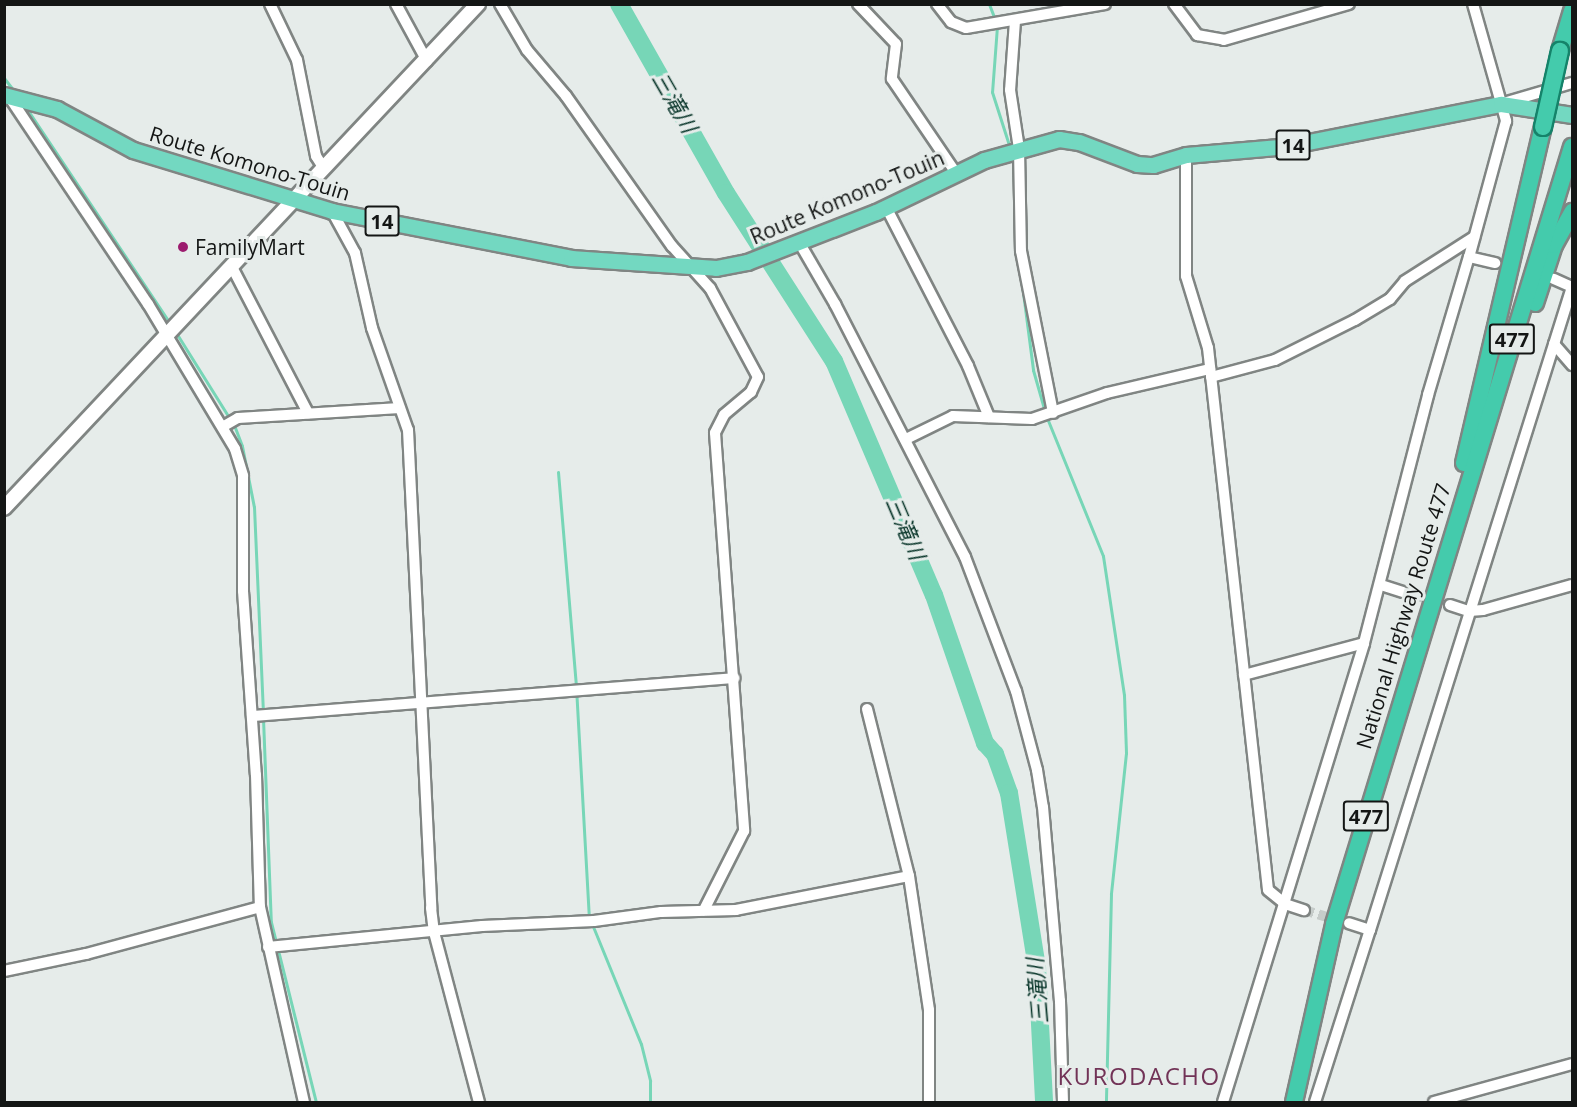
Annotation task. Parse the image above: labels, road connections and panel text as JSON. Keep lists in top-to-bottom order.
{
  "streets": {
    "highway": ["477", "National Highway Route 477"],
    "main road": ["14", "Route Komono-Touin"]
  },
  "districts": ["KURODACHO"],
  "water": ["三滝川"],
  "places": ["FamilyMart"]
}
